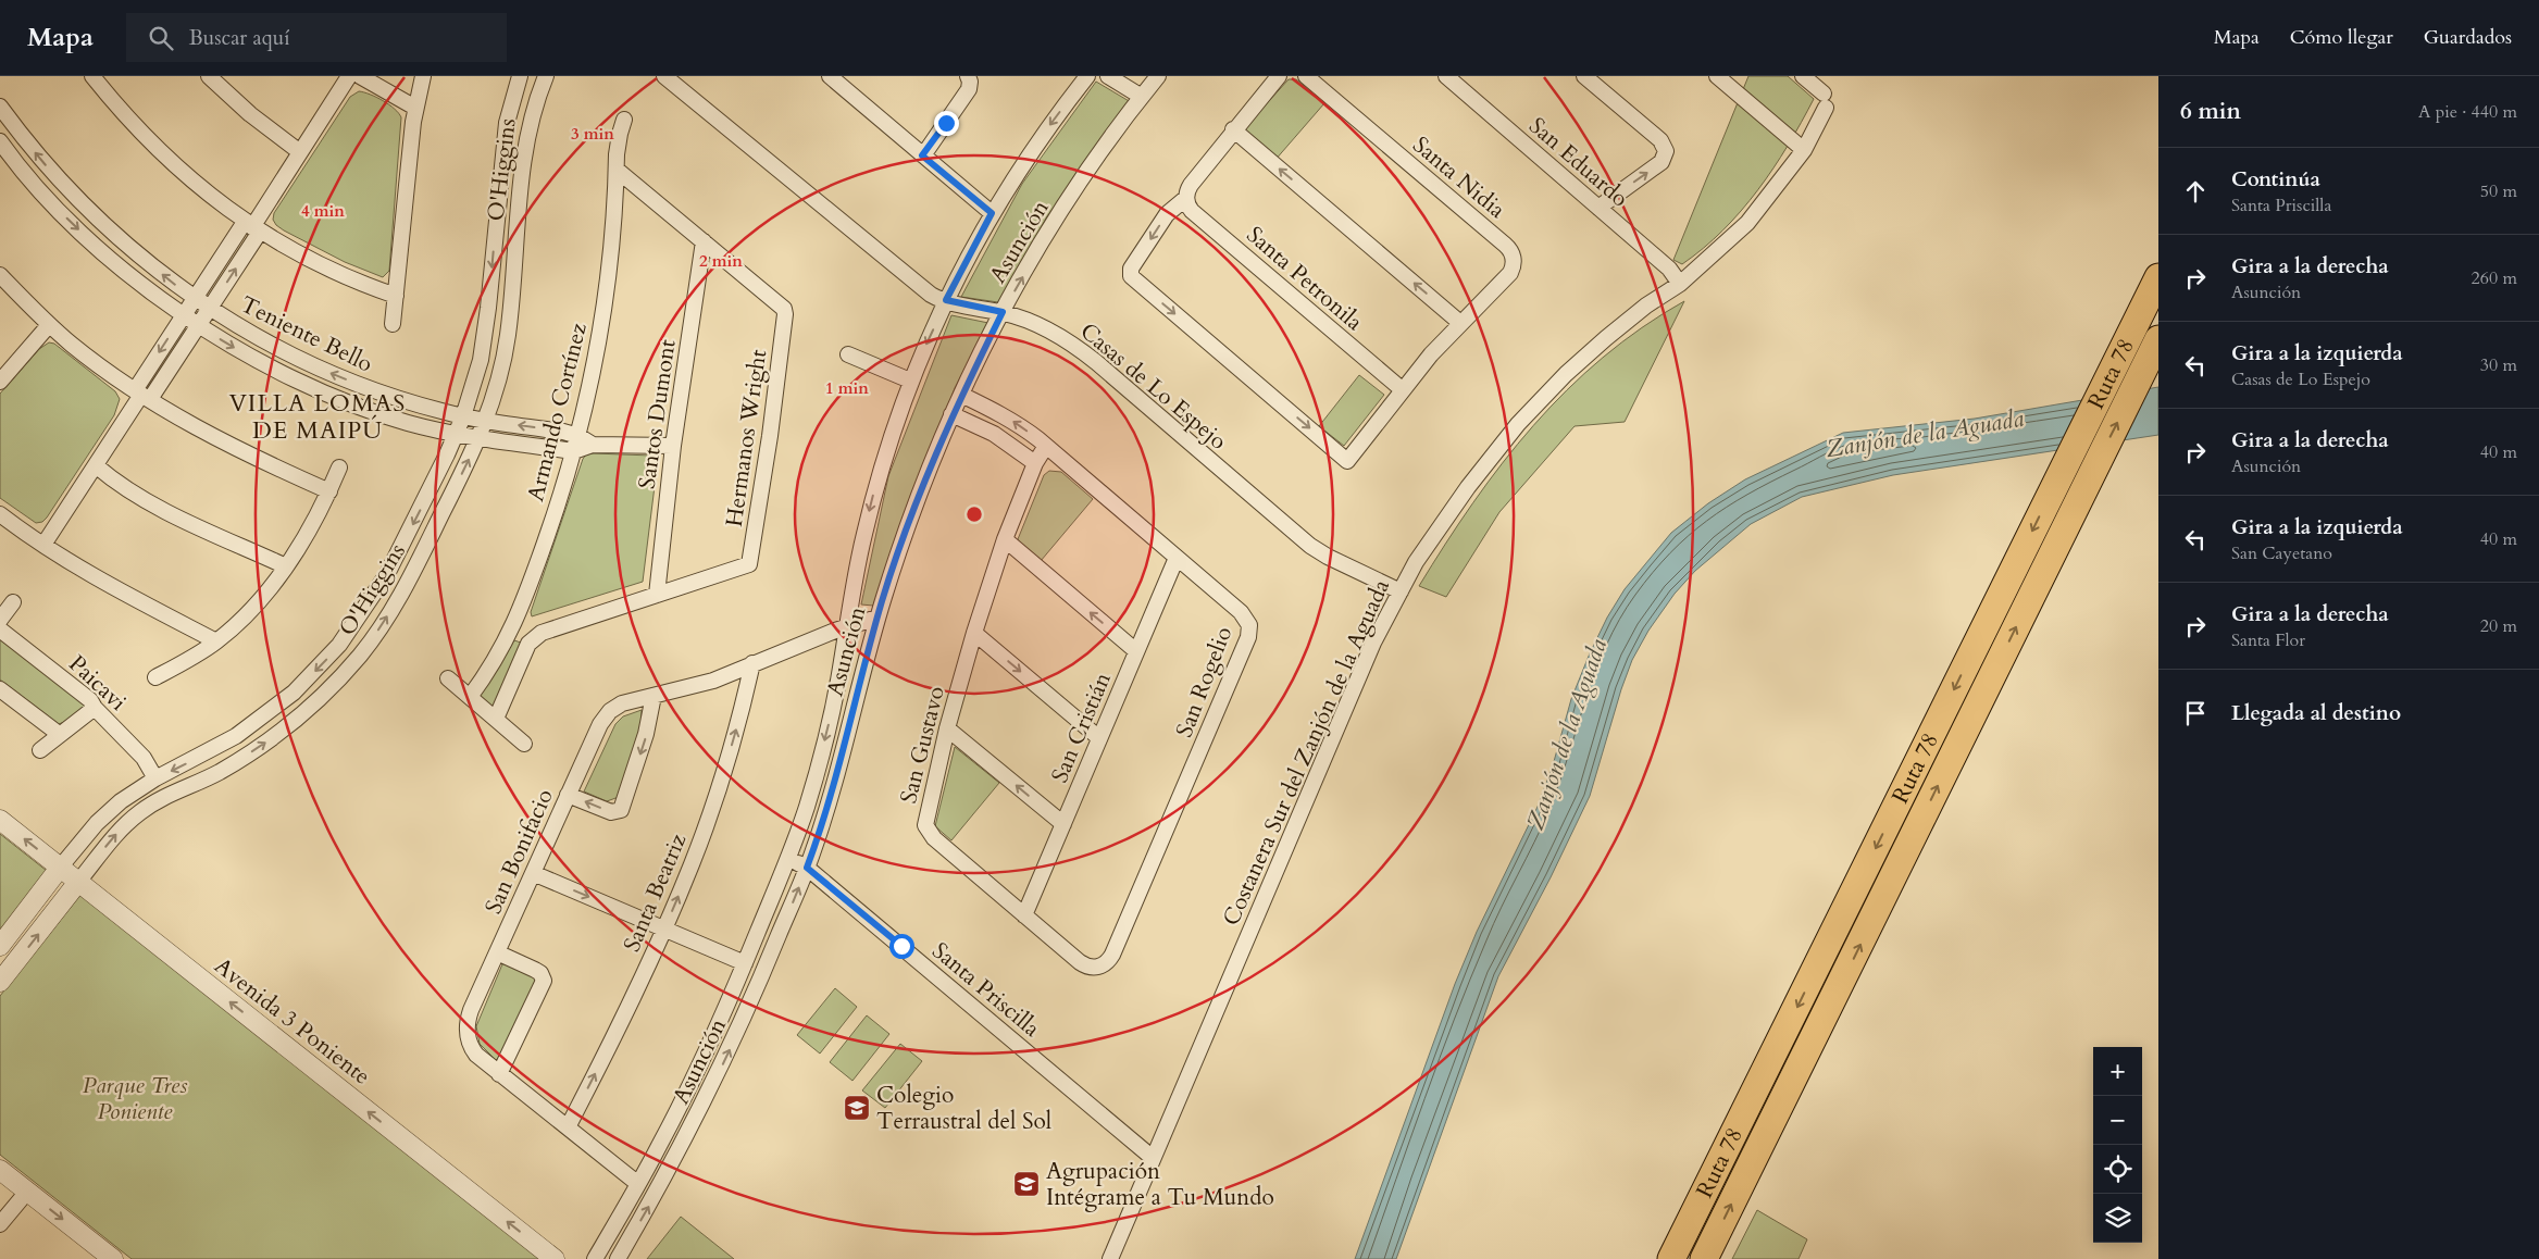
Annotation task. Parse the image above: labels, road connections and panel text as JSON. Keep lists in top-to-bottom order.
{
  "streets": {
    "highway": ["Ruta 78"],
    "street": [
      "San Eduardo",
      "O'Higgins",
      "Santa Nidia",
      "Asunción",
      "Santa Petronila",
      "Teniente Bello",
      "Casas de Lo Espejo",
      "Armando Cortínez",
      "Santos Dumont",
      "Hermanos Wright",
      "San Rogelio",
      "Paicavi",
      "San Cristián",
      "San Gustavo",
      "Costanera Sur del Zanjón de la Aguada",
      "San Bonifacio",
      "Santa Beatriz",
      "Santa Priscilla",
      "Avenida 3 Poniente"
    ]
  },
  "crossings": [
    ["San Eduardo", "Costanera Sur del Zanjón de la Aguada"],
    ["O'Higgins", "Teniente Bello"],
    ["O'Higgins", "Paicavi"],
    ["O'Higgins", "Avenida 3 Poniente"],
    ["Santa Nidia", "Santa Petronila"],
    ["Asunción", "Casas de Lo Espejo"],
    ["Asunción", "San Rogelio"],
    ["Asunción", "San Bonifacio"],
    ["Asunción", "Santa Priscilla"],
    ["Teniente Bello", "Armando Cortínez"],
    ["Casas de Lo Espejo", "Costanera Sur del Zanjón de la Aguada"],
    ["Armando Cortínez", "Hermanos Wright"],
    ["Santos Dumont", "Hermanos Wright"],
    ["San Rogelio", "San Cristián"],
    ["San Rogelio", "San Gustavo"],
    ["San Cristián", "San Gustavo"],
    ["Costanera Sur del Zanjón de la Aguada", "Santa Priscilla"],
    ["San Bonifacio", "Santa Beatriz"]
  ],
  "one_way": ["Santa Beatriz", "Avenida 3 Poniente"],
  "districts": ["VILLA LOMAS DE MAIPÚ"],
  "water": ["Zanjón de la Aguada"],
  "parks": ["Parque Tres Poniente"],
  "places": {
    "school or university": ["Colegio Terraustral del Sol", "Agrupación Intégrame a Tu Mundo"]
  },
  "page": {
    "header": "Mapa",
    "search": "Buscar aquí",
    "nav": ["Mapa", "Cómo llegar", "Guardados"],
    "heading": ["6 min", "A pie · 440 m"],
    "list": [
      ["Continúa", "Santa Priscilla", "50 m"],
      ["Gira a la derecha", "Asunción", "260 m"],
      ["Gira a la izquierda", "Casas de Lo Espejo", "30 m"],
      ["Gira a la derecha", "Asunción", "40 m"],
      ["Gira a la izquierda", "San Cayetano", "40 m"],
      ["Gira a la derecha", "Santa Flor", "20 m"],
      "Llegada al destino"
    ],
    "map_buttons": ["+", "−"]
  },
  "rings": [
    "3 min",
    "4 min",
    "2 min",
    "1 min"
  ]
}
